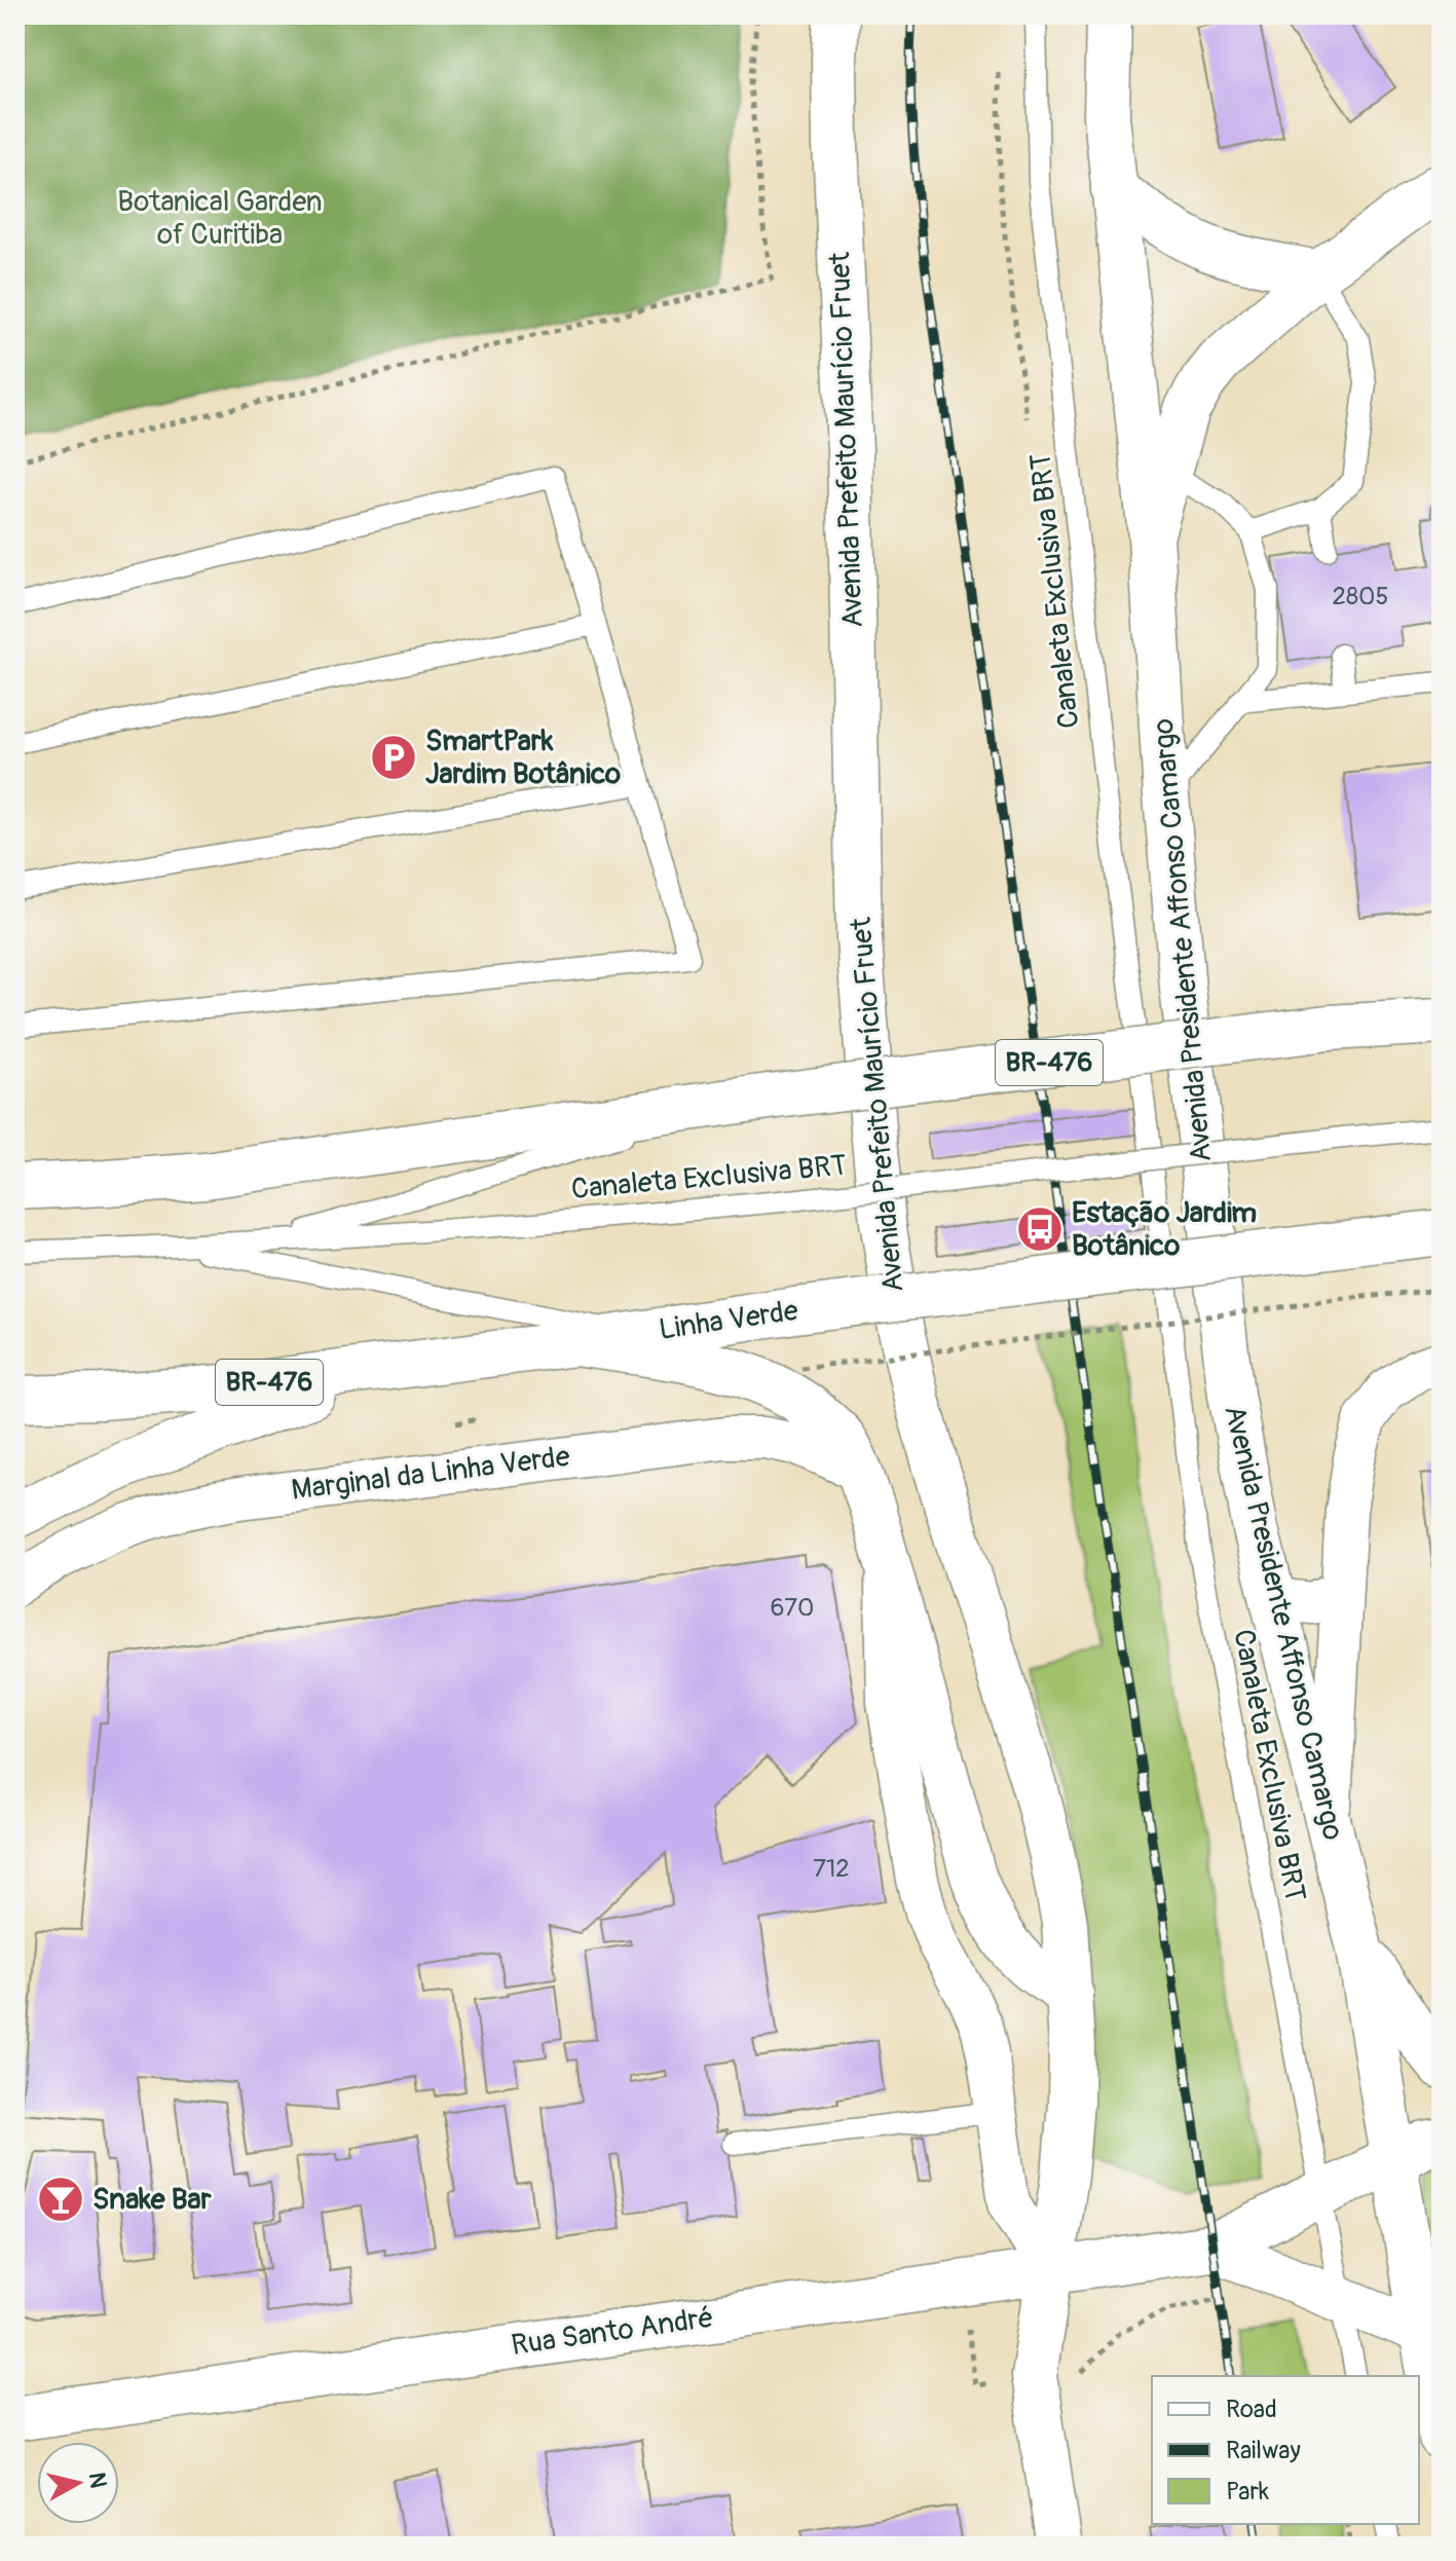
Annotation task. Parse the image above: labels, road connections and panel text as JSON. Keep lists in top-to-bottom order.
{
  "streets": {
    "main road": [
      "Avenida Prefeito Maurício Fruet",
      "Avenida Presidente Affonso Camargo",
      "BR-476",
      "Linha Verde",
      "Rua Santo André"
    ],
    "street": ["Marginal da Linha Verde"],
    "lane": ["Canaleta Exclusiva BRT"]
  },
  "crossings": [
    ["Avenida Prefeito Maurício Fruet", "Rua Santo André"],
    ["Canaleta Exclusiva BRT", "BR-476"],
    ["Canaleta Exclusiva BRT", "Linha Verde"],
    ["Canaleta Exclusiva BRT", "Rua Santo André"],
    ["Avenida Presidente Affonso Camargo", "Rua Santo André"]
  ],
  "parks": ["Botanical Garden of Curitiba"],
  "places": {
    "parking": ["SmartPark Jardim Botânico"],
    "bus stop": ["Estação Jardim Botânico"],
    "bar": ["Snake Bar"]
  },
  "house_numbers": ["2805", "670", "712"],
  "legend": ["Road", "Railway", "Park"],
  "north": "right"
}
